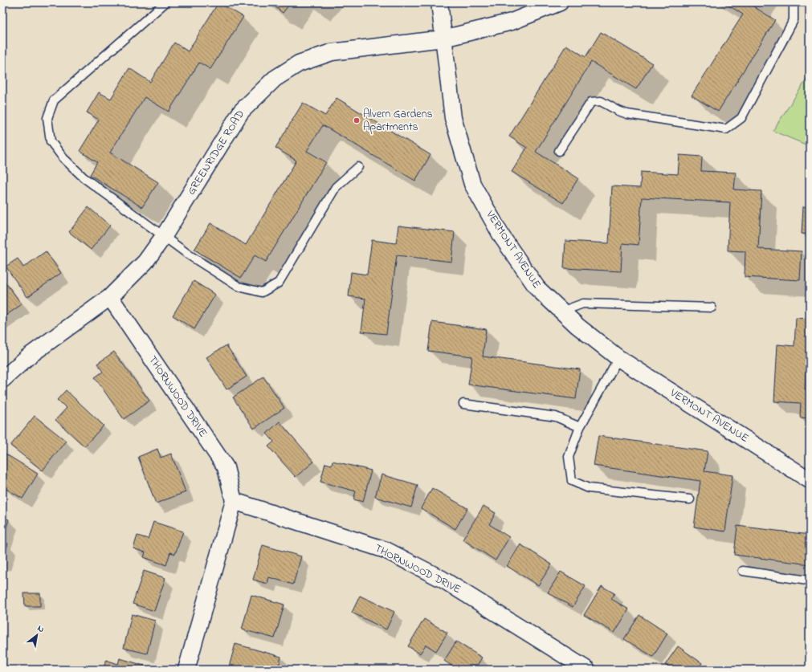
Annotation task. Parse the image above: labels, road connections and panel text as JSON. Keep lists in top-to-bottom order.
{
  "streets": {
    "street": ["GREENRIDGE ROAD", "VERMONT AVENUE", "THORNWOOD DRIVE"]
  },
  "crossings": [
    ["GREENRIDGE ROAD", "VERMONT AVENUE"],
    ["GREENRIDGE ROAD", "THORNWOOD DRIVE"]
  ],
  "places": ["Alvern Gardens Apartments"],
  "north": "top right"
}
